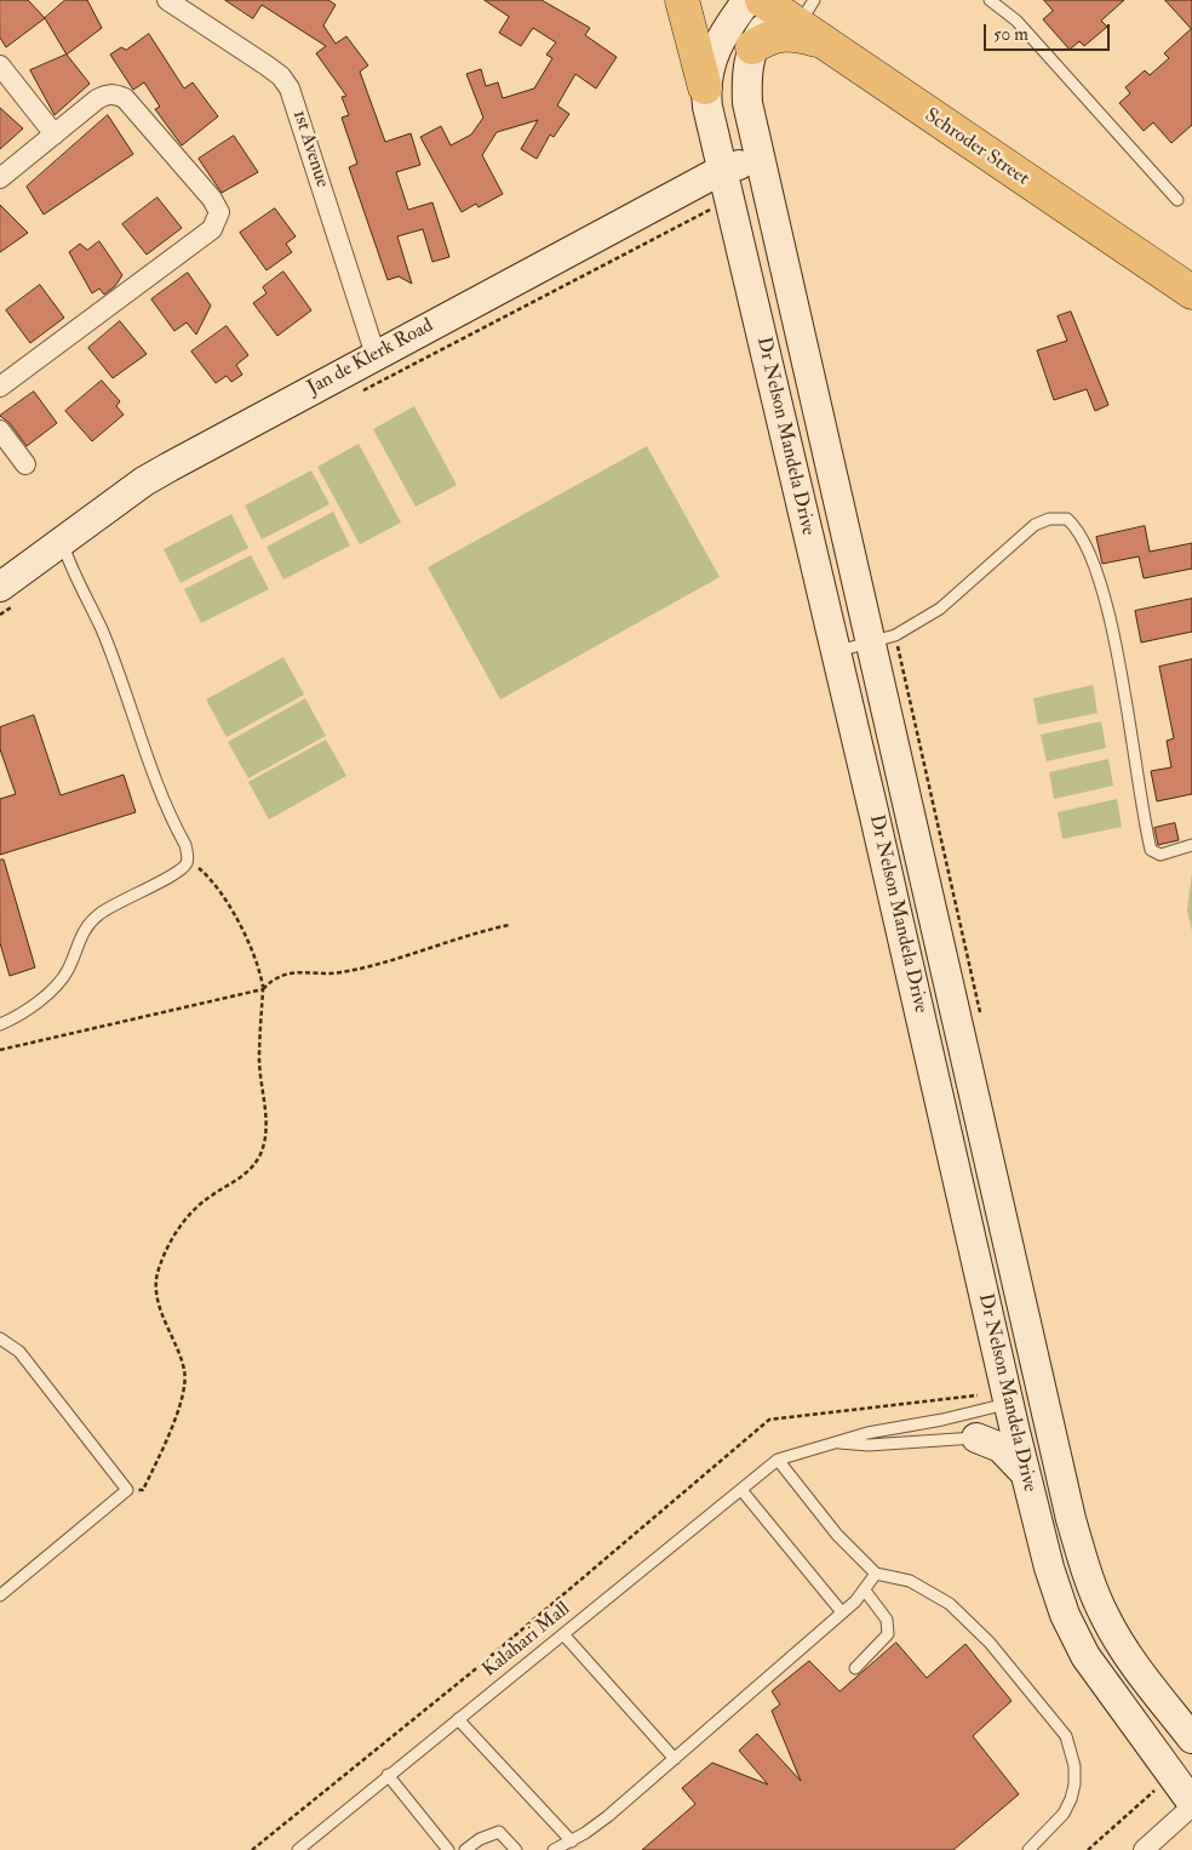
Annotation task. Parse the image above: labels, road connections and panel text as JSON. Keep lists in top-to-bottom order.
{
  "streets": {
    "highway": ["Schroder Street"],
    "street": ["1st Avenue", "Jan de Klerk Road", "Dr Nelson Mandela Drive"],
    "lane": ["Kalahari Mall"]
  },
  "crossings": [
    ["Schroder Street", "Dr Nelson Mandela Drive"],
    ["1st Avenue", "Jan de Klerk Road"],
    ["Jan de Klerk Road", "Dr Nelson Mandela Drive"],
    ["Dr Nelson Mandela Drive", "Kalahari Mall"]
  ],
  "scale_bar": "50 m"
}
